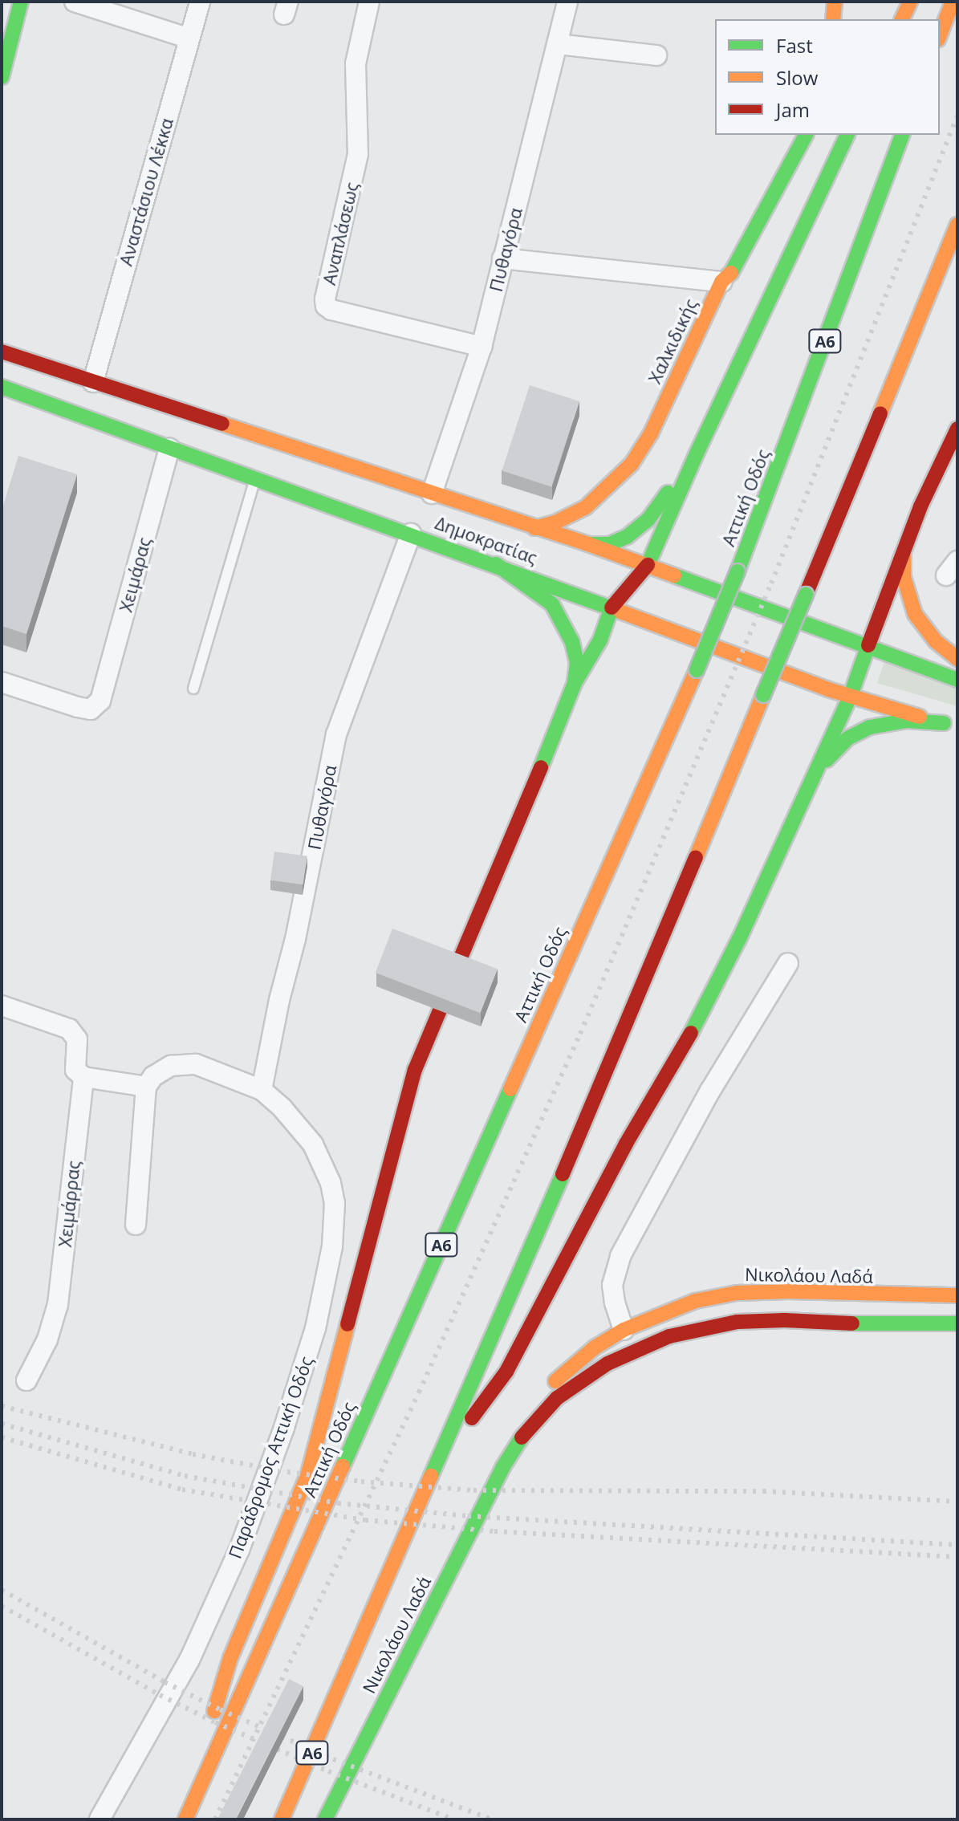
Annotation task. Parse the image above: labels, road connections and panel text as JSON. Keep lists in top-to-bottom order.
{
  "streets": {
    "main road": [
      "Χαλκιδικής",
      "Α6",
      "Αττική Οδός",
      "Δημοκρατίας",
      "Νικολάου Λαδά"
    ],
    "street": [
      "Αναστάσιου Λέκκα",
      "Αναπλάσεως",
      "Πυθαγόρα",
      "Χειμάρας",
      "Χειμάρρας",
      "Παράδρομος Αττική Οδός"
    ]
  },
  "crossings": [
    ["Αναστάσιου Λέκκα", "Δημοκρατίας"],
    ["Αναπλάσεως", "Πυθαγόρα"],
    ["Πυθαγόρα", "Δημοκρατίας"],
    ["Πυθαγόρα", "Παράδρομος Αττική Οδός"],
    ["Χαλκιδικής", "Δημοκρατίας"],
    ["Δημοκρατίας", "Χειμάρας"]
  ],
  "legend": ["Fast", "Slow", "Jam"]
}
